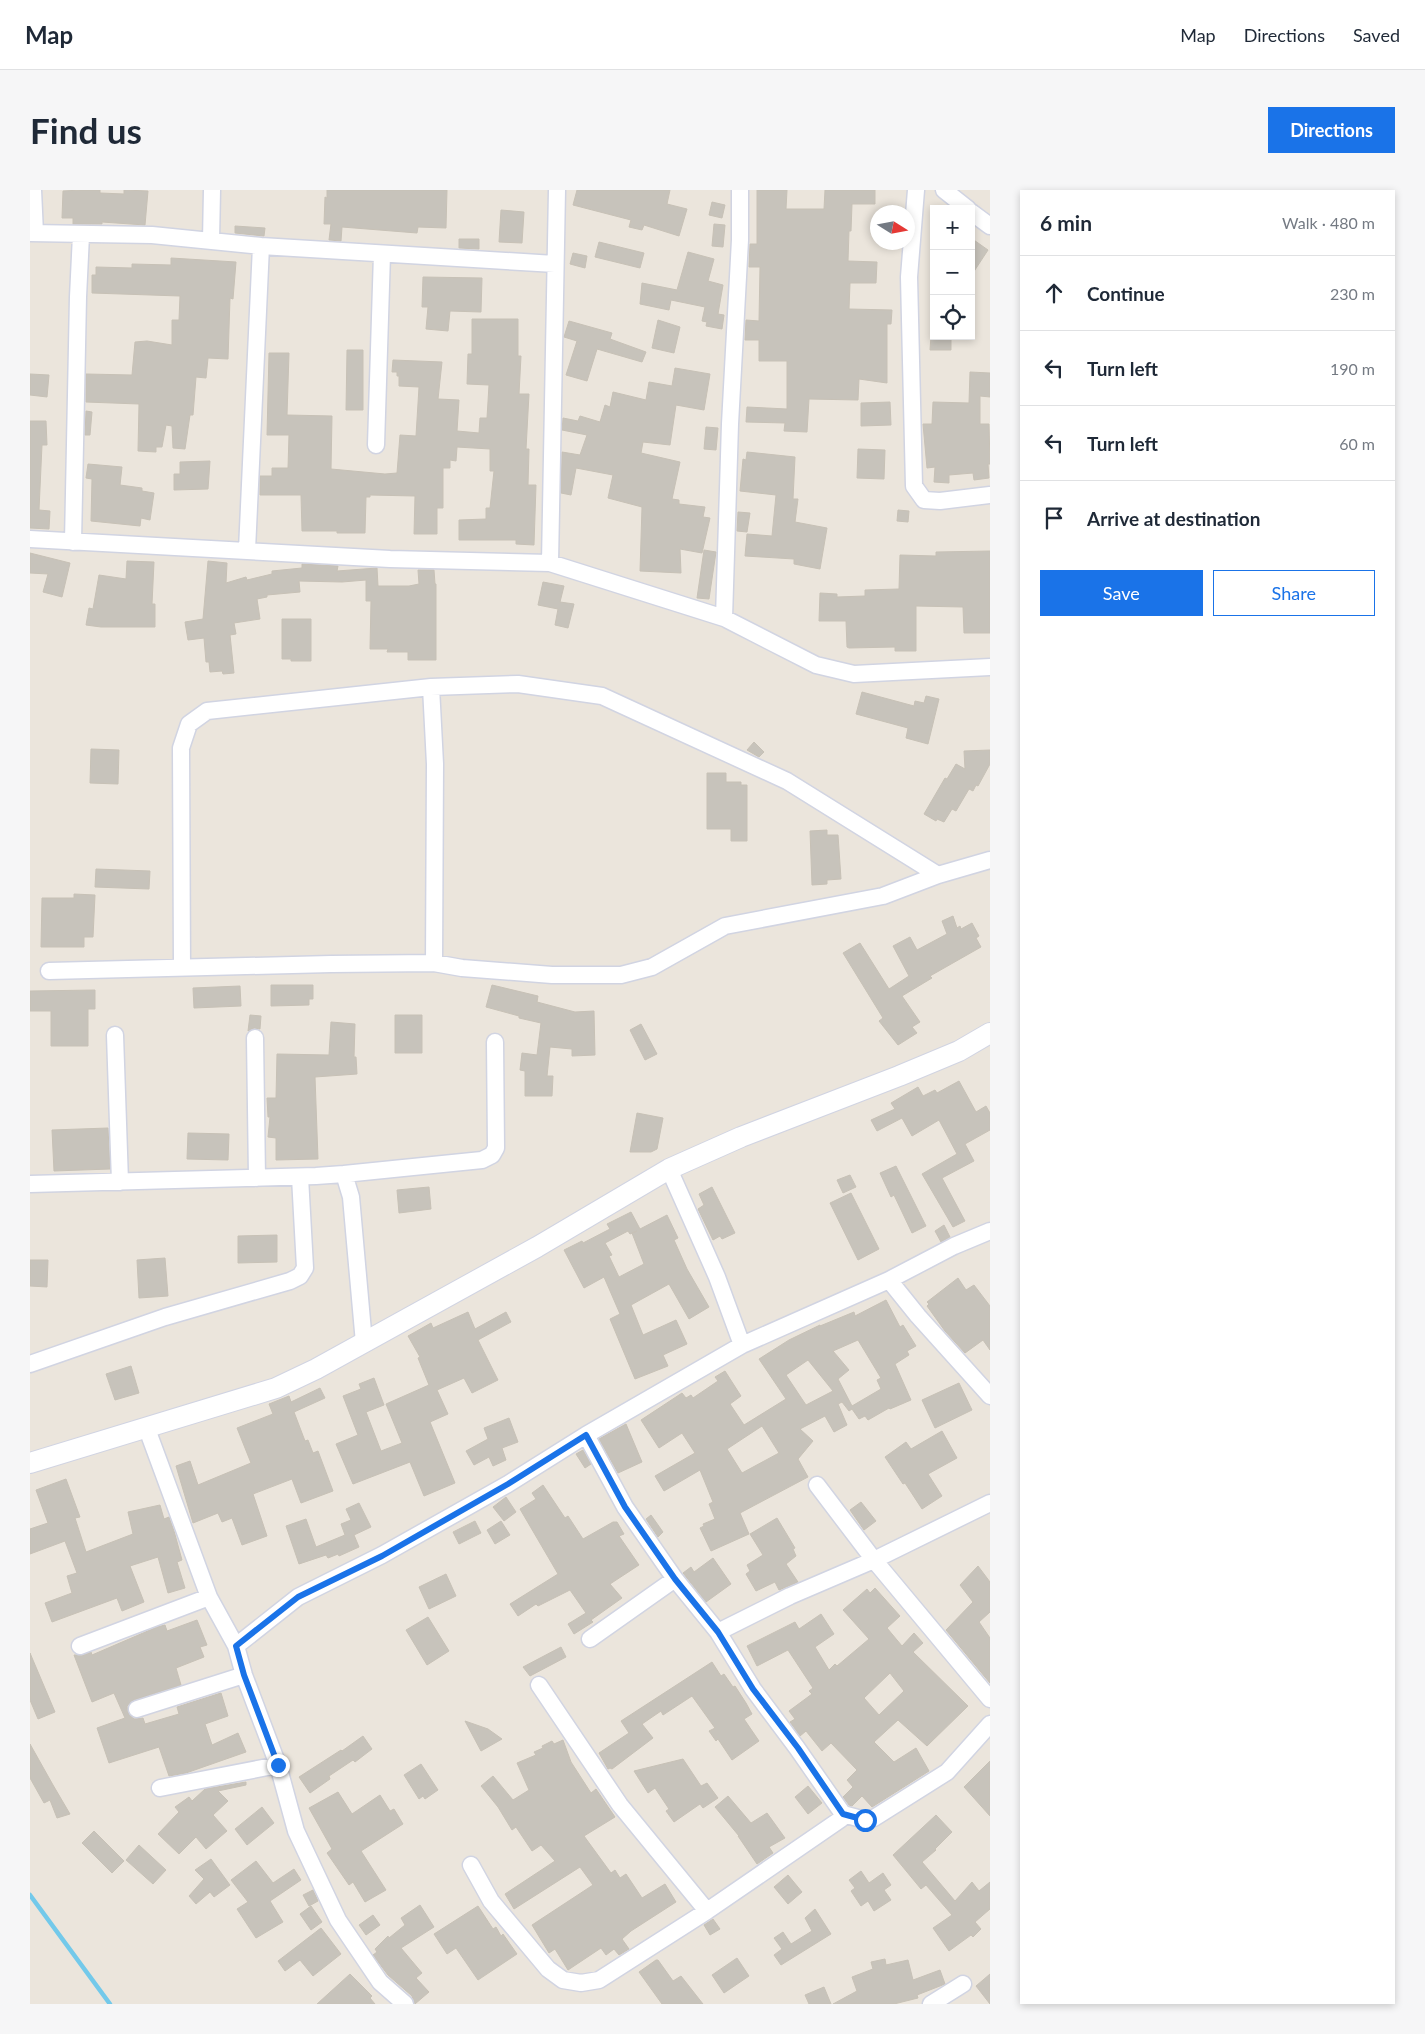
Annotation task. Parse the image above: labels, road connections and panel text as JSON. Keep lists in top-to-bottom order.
{
  "north": "right",
  "page": {
    "header": "Map",
    "nav": ["Map", "Directions", "Saved"],
    "buttons": [
      "Directions",
      ["Save", "Share"]
    ],
    "title": "Find us",
    "heading": ["6 min", "Walk · 480 m"],
    "map_buttons": ["+", "−"],
    "list": [
      ["Continue", "230 m"],
      ["Turn left", "190 m"],
      ["Turn left", "60 m"],
      "Arrive at destination"
    ]
  }
}
